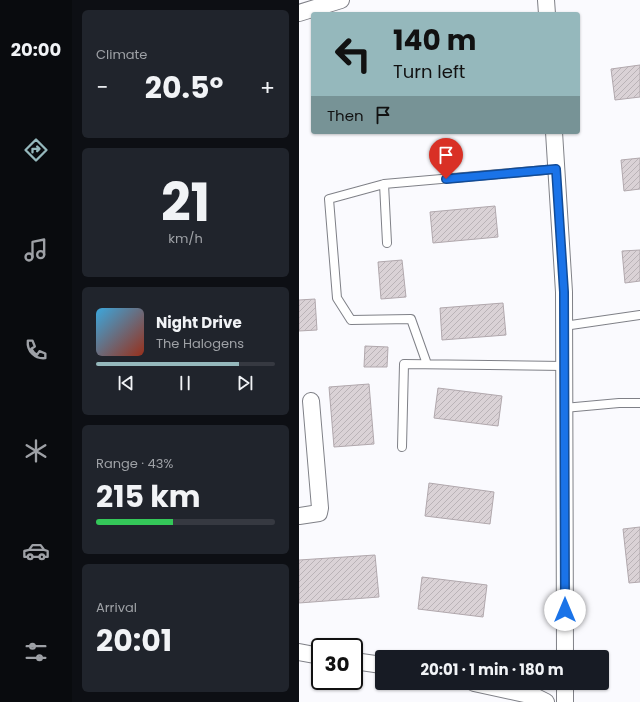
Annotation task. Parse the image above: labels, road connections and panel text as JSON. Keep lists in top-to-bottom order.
{
  "page": {
    "tabs": "20:00",
    "tile": [
      "Climate",
      ["21", "km/h"],
      ["Range · 43%", "215 km"],
      ["Arrival", "20:01"]
    ],
    "turn": ["140 m", "Turn left"],
    "heat": ["−", "20.5°", "+"],
    "then": "Then",
    "song": ["Night Drive", "The Halogens"],
    "limit": "30",
    "trip": "20:01 · 1 min · 180 m"
  }
}
